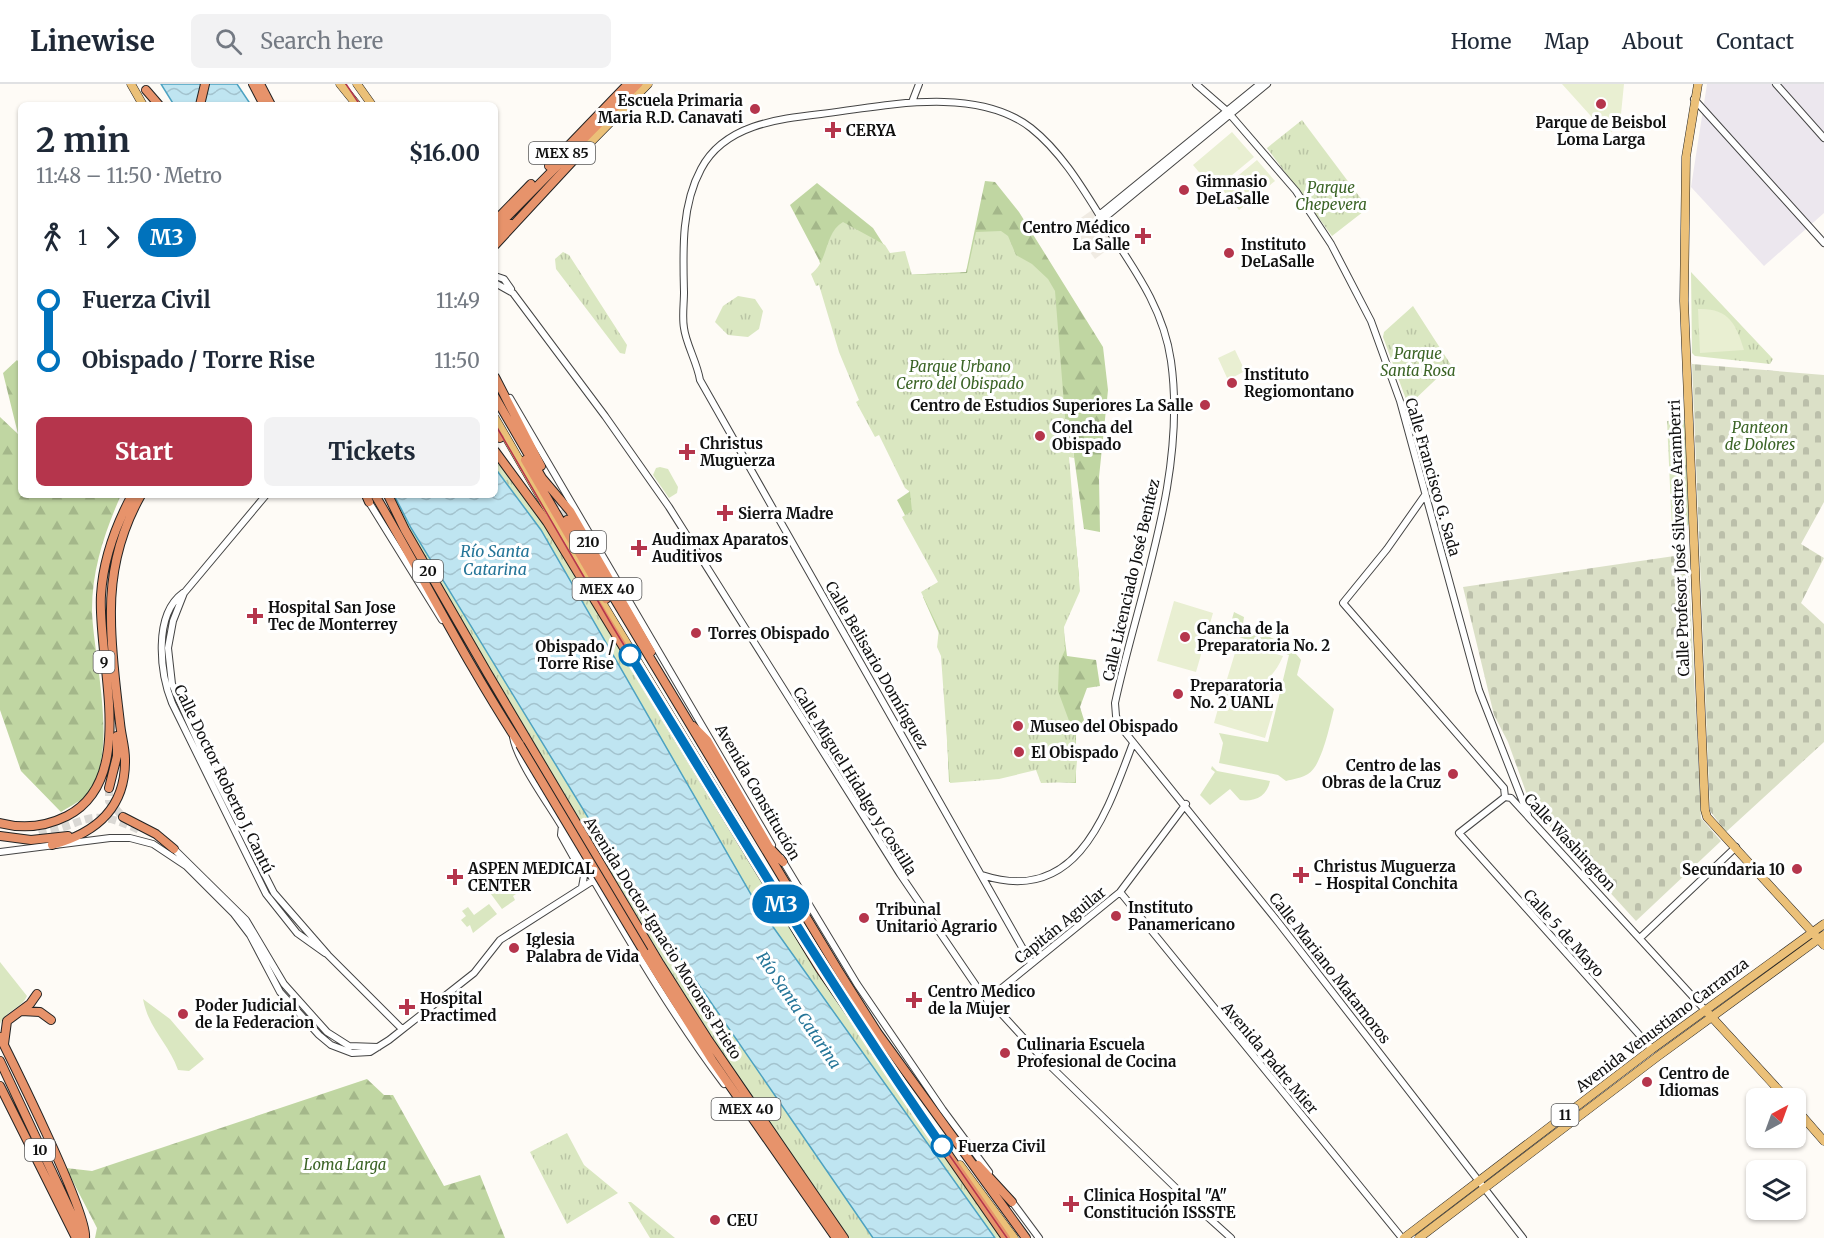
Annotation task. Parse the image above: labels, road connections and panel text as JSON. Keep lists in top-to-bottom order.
{
  "streets": {
    "highway": [
      "MEX 85",
      "210",
      "20",
      "MEX 40",
      "9",
      "Avenida Constitución",
      "Avenida Doctor Ignacio Morones Prieto",
      "10"
    ],
    "main road": [
      "Calle Profesor José Silvestre Aramberri",
      "Calle Washington",
      "Avenida Venustiano Carranza",
      "11"
    ],
    "street": [
      "Calle Francisco G. Sada",
      "Calle Licenciado José Benítez",
      "Calle Belisario Domínguez",
      "Calle Doctor Roberto J. Cantú",
      "Calle Miguel Hidalgo y Costilla",
      "Capitán Aguilar",
      "Calle 5 de Mayo",
      "Calle Mariano Matamoros",
      "Avenida Padre Mier"
    ]
  },
  "crossings": [
    ["Calle Francisco G. Sada", "Calle Washington"],
    ["Calle Profesor José Silvestre Aramberri", "Avenida Venustiano Carranza"],
    ["210", "Avenida Constitución"],
    ["20", "Avenida Doctor Ignacio Morones Prieto"],
    ["Calle Licenciado José Benítez", "Calle Belisario Domínguez"],
    ["Calle Licenciado José Benítez", "Calle Mariano Matamoros"],
    ["MEX 40", "Avenida Doctor Ignacio Morones Prieto"],
    ["Calle Belisario Domínguez", "Capitán Aguilar"],
    ["Calle Miguel Hidalgo y Costilla", "Capitán Aguilar"],
    ["Calle Washington", "Calle 5 de Mayo"],
    ["Calle Washington", "Avenida Venustiano Carranza"],
    ["Capitán Aguilar", "Calle Mariano Matamoros"],
    ["Capitán Aguilar", "Avenida Padre Mier"],
    ["Calle 5 de Mayo", "Avenida Venustiano Carranza"],
    ["Calle Mariano Matamoros", "Avenida Venustiano Carranza"],
    ["Avenida Venustiano Carranza", "Avenida Padre Mier"]
  ],
  "water": ["Río Santa Catarina"],
  "parks": [
    "Parque Chepevera",
    "Parque Santa Rosa",
    "Parque Urbano Cerro del Obispado",
    "Panteon de Dolores",
    "Loma Larga"
  ],
  "places": {
    "other": [
      "Parque de Beisbol Loma Larga",
      "Escuela Primaria Maria R.D. Canavati",
      "Gimnasio DeLaSalle",
      "Instituto DeLaSalle",
      "Instituto Regiomontano",
      "Centro de Estudios Superiores La Salle",
      "Concha del Obispado",
      "Torres Obispado",
      "Cancha de la Preparatoria No. 2",
      "Obispado / Torre Rise",
      "Preparatoria No. 2 UANL",
      "Museo del Obispado",
      "El Obispado",
      "Centro de las Obras de la Cruz",
      "Secundaria 10",
      "Instituto Panamericano",
      "Tribunal Unitario Agrario",
      "Iglesia Palabra de Vida",
      "Poder Judicial de la Federacion",
      "Culinaria Escuela Profesional de Cocina",
      "Centro de Idiomas",
      "Fuerza Civil",
      "CEU"
    ],
    "health": [
      "CERYA",
      "Centro Médico La Salle",
      "Christus Muguerza",
      "Sierra Madre",
      "Audimax Aparatos Auditivos",
      "Hospital San Jose Tec de Monterrey",
      "Christus Muguerza - Hospital Conchita",
      "ASPEN MEDICAL CENTER",
      "Centro Medico de la Mujer",
      "Hospital Practimed",
      "Clinica Hospital \"A\" Constitución ISSSTE"
    ]
  },
  "lines": ["metro line M3"],
  "north": "top right",
  "page": {
    "header": "Linewise",
    "search": "Search here",
    "nav": [
      "Home",
      "Map",
      "About",
      "Contact"
    ],
    "on_map": "M3",
    "heading": ["2 min", "11:48 – 11:50 · Metro", "$16.00"],
    "legs": ["1", "M3"],
    "list": [
      {
        "name": "Fuerza Civil",
        "value": "11:49"
      },
      {
        "name": "Obispado / Torre Rise",
        "value": "11:50"
      }
    ],
    "buttons": ["Start", "Tickets"]
  }
}
